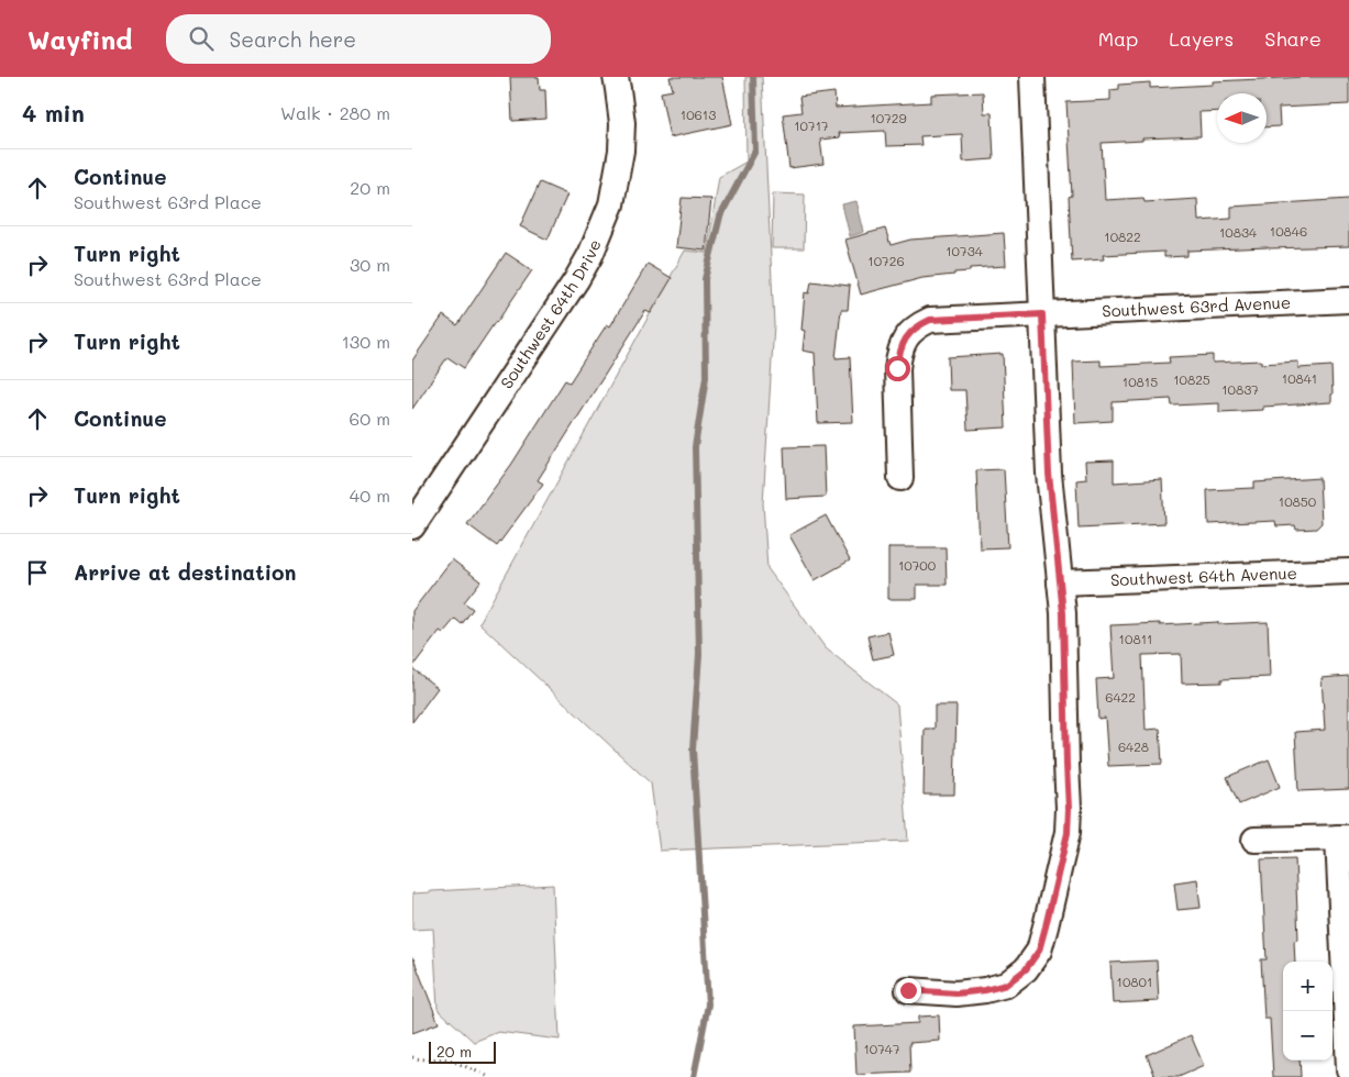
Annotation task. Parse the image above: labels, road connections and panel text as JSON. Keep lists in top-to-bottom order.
{
  "streets": {
    "street": ["Southwest 63rd Avenue", "Southwest 64th Drive", "Southwest 64th Avenue"]
  },
  "house_numbers": [
    "10613",
    "10729",
    "10717",
    "10846",
    "10834",
    "10822",
    "10734",
    "10726",
    "10841",
    "10825",
    "10815",
    "10837",
    "10850",
    "10700",
    "10811",
    "6422",
    "6428",
    "10801",
    "10747"
  ],
  "scale_bar": "20 m",
  "north": "left",
  "page": {
    "header": "Wayfind",
    "search": "Search here",
    "nav": ["Map", "Layers", "Share"],
    "heading": ["4 min", "Walk · 280 m"],
    "list": [
      ["Continue", "Southwest 63rd Place", "20 m"],
      ["Turn right", "Southwest 63rd Place", "30 m"],
      ["Turn right", "130 m"],
      ["Continue", "60 m"],
      ["Turn right", "40 m"],
      "Arrive at destination"
    ],
    "map_buttons": ["+", "−"],
    "scale": "20 m"
  }
}
